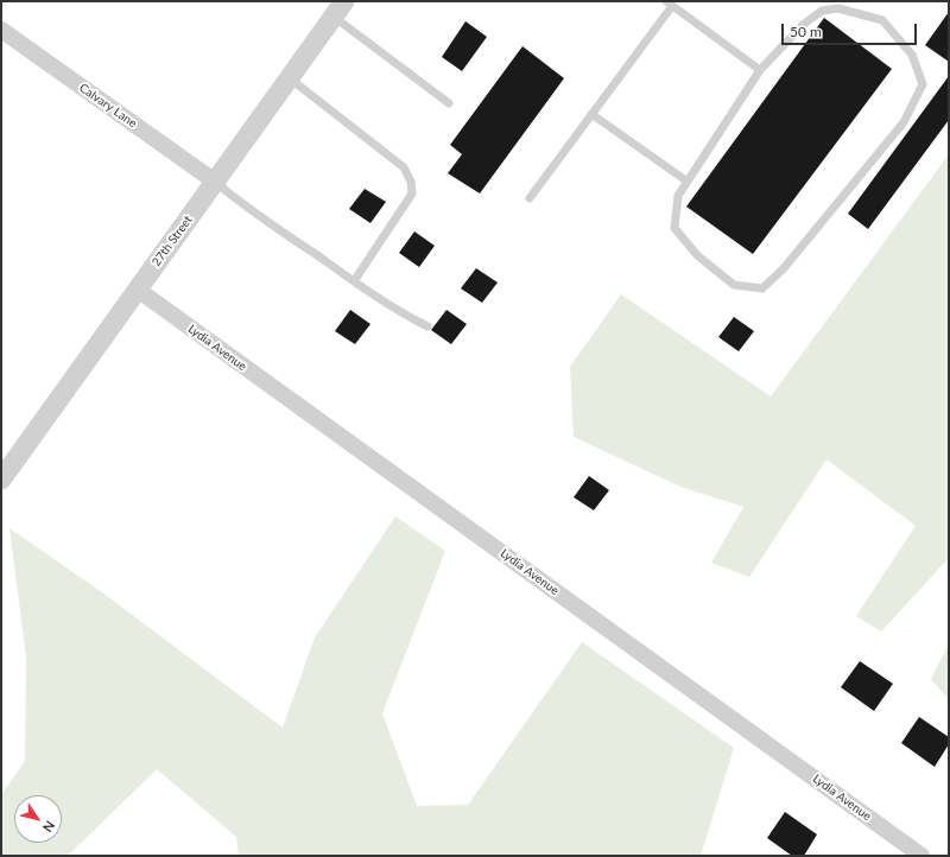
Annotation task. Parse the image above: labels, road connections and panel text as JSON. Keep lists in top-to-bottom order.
{
  "streets": {
    "street": ["Calvary Lane", "27th Street", "Lydia Avenue"]
  },
  "crossings": [
    ["Calvary Lane", "27th Street"],
    ["27th Street", "Lydia Avenue"]
  ],
  "scale_bar": "50 m",
  "north": "bottom right"
}
